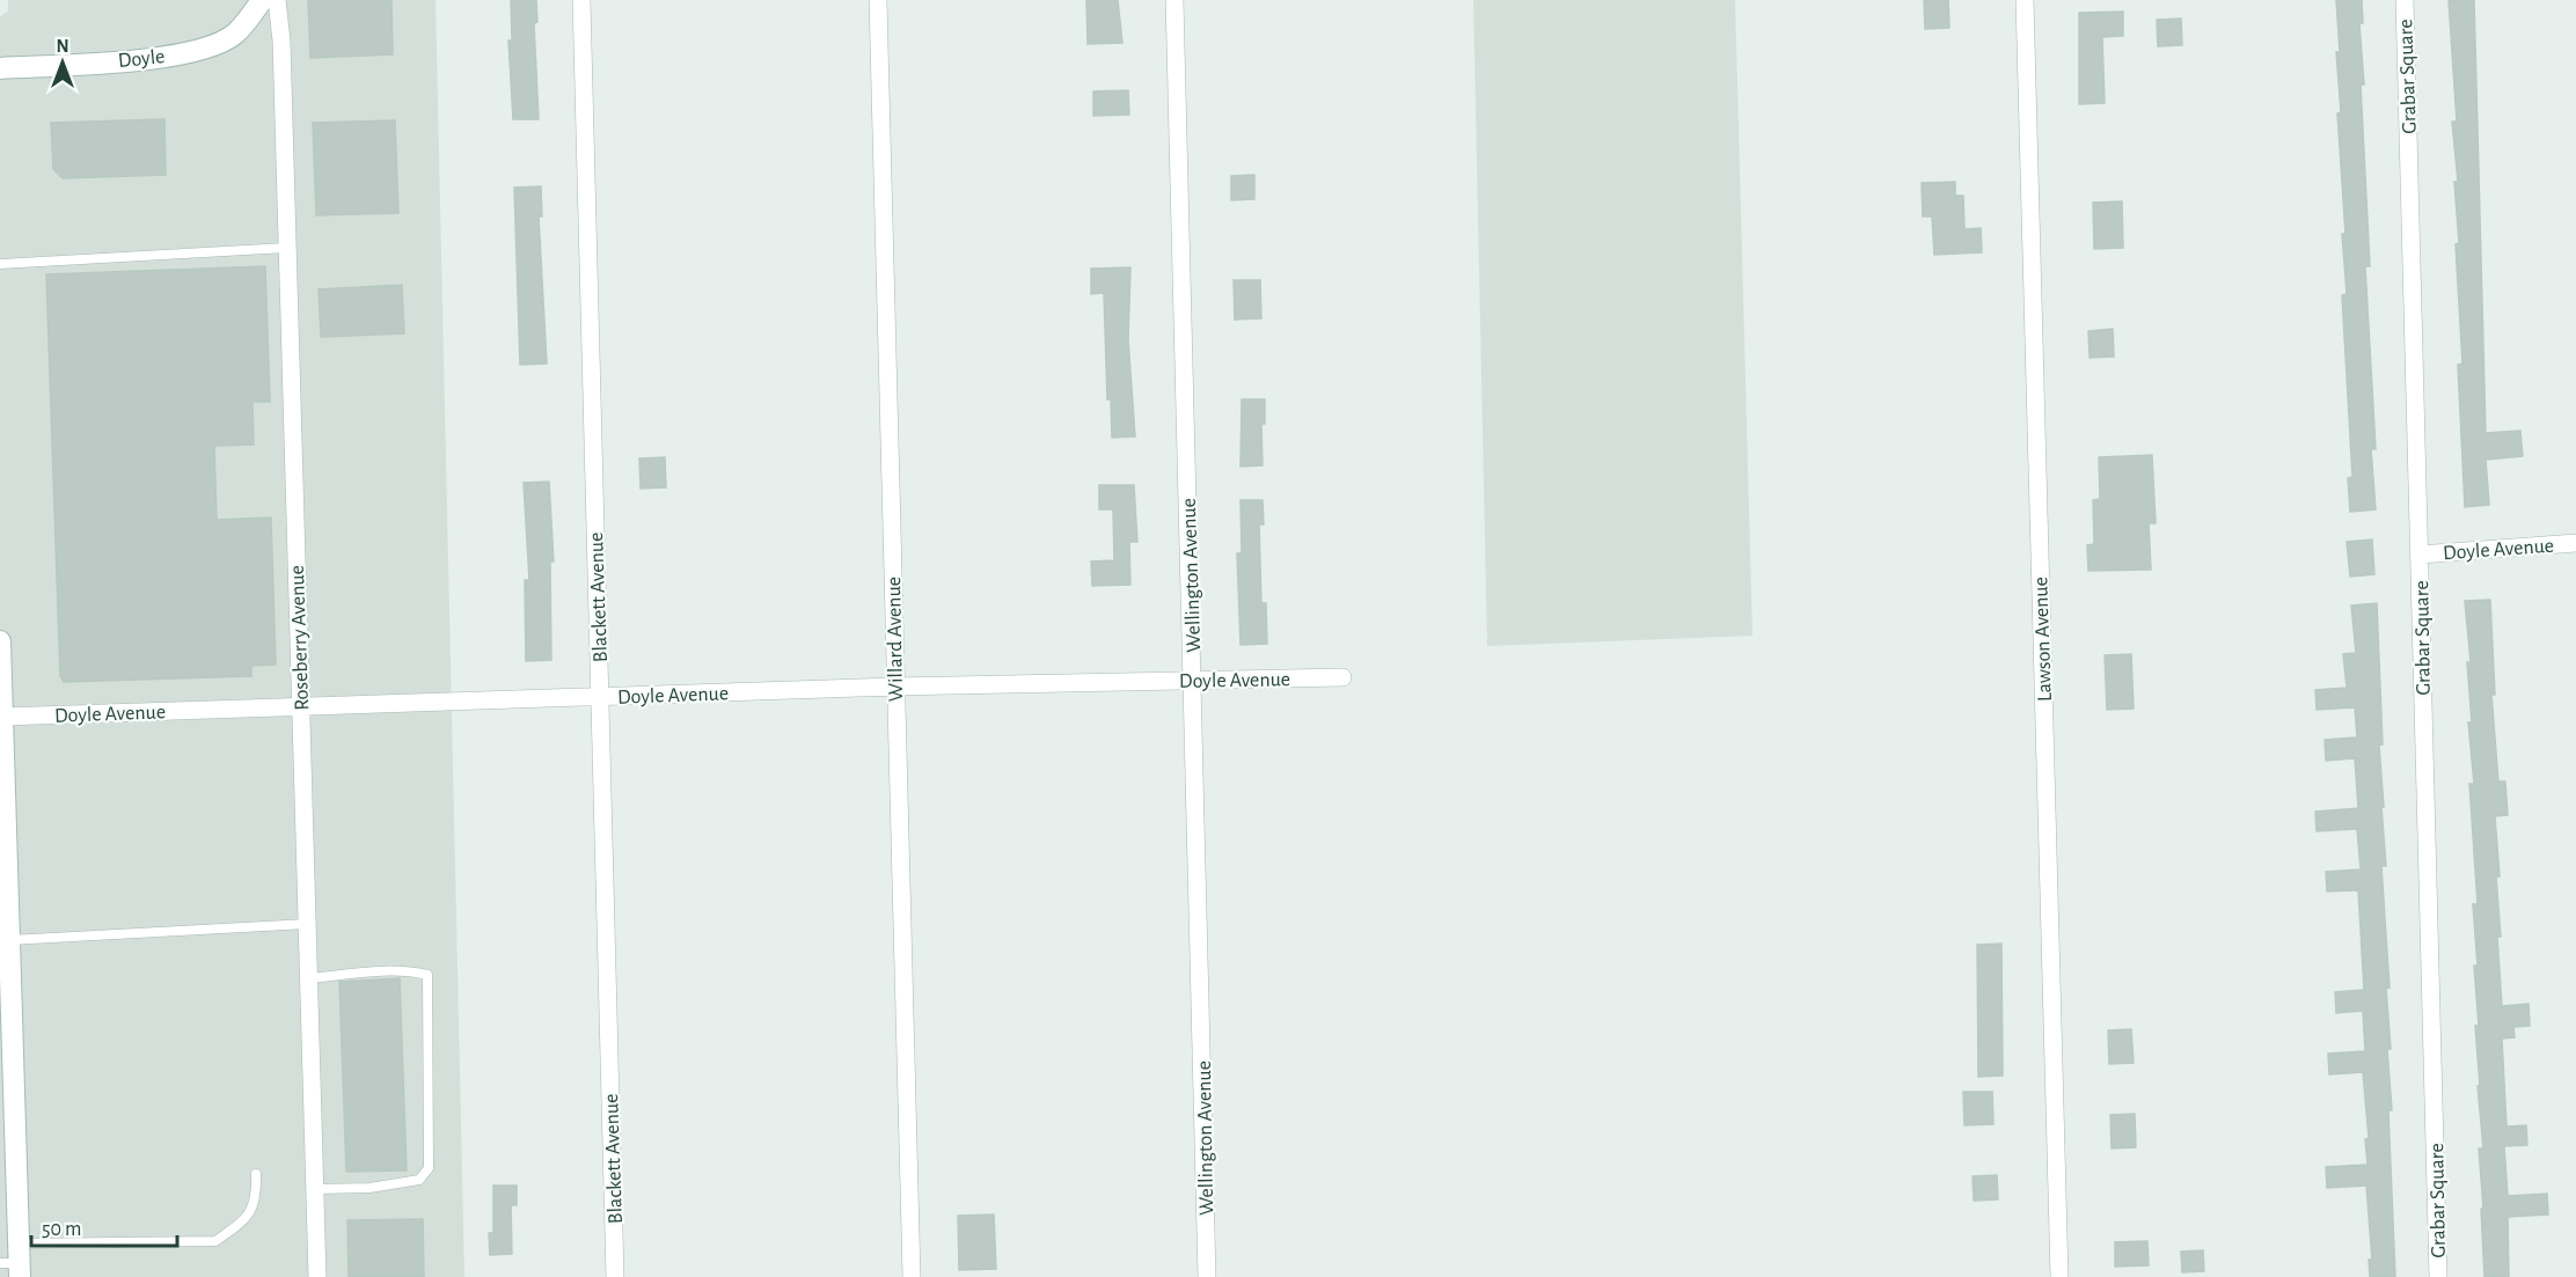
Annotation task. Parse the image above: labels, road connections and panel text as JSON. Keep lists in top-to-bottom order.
{
  "streets": {
    "main road": ["Doyle"],
    "street": [
      "Grabar Square",
      "Doyle Avenue",
      "Wellington Avenue",
      "Blackett Avenue",
      "Roseberry Avenue",
      "Willard Avenue",
      "Lawson Avenue"
    ]
  },
  "crossings": [
    ["Grabar Square", "Doyle Avenue"],
    ["Doyle Avenue", "Wellington Avenue"],
    ["Doyle Avenue", "Blackett Avenue"],
    ["Doyle Avenue", "Roseberry Avenue"],
    ["Doyle Avenue", "Willard Avenue"]
  ],
  "scale_bar": "50 m",
  "north": "top"
}
